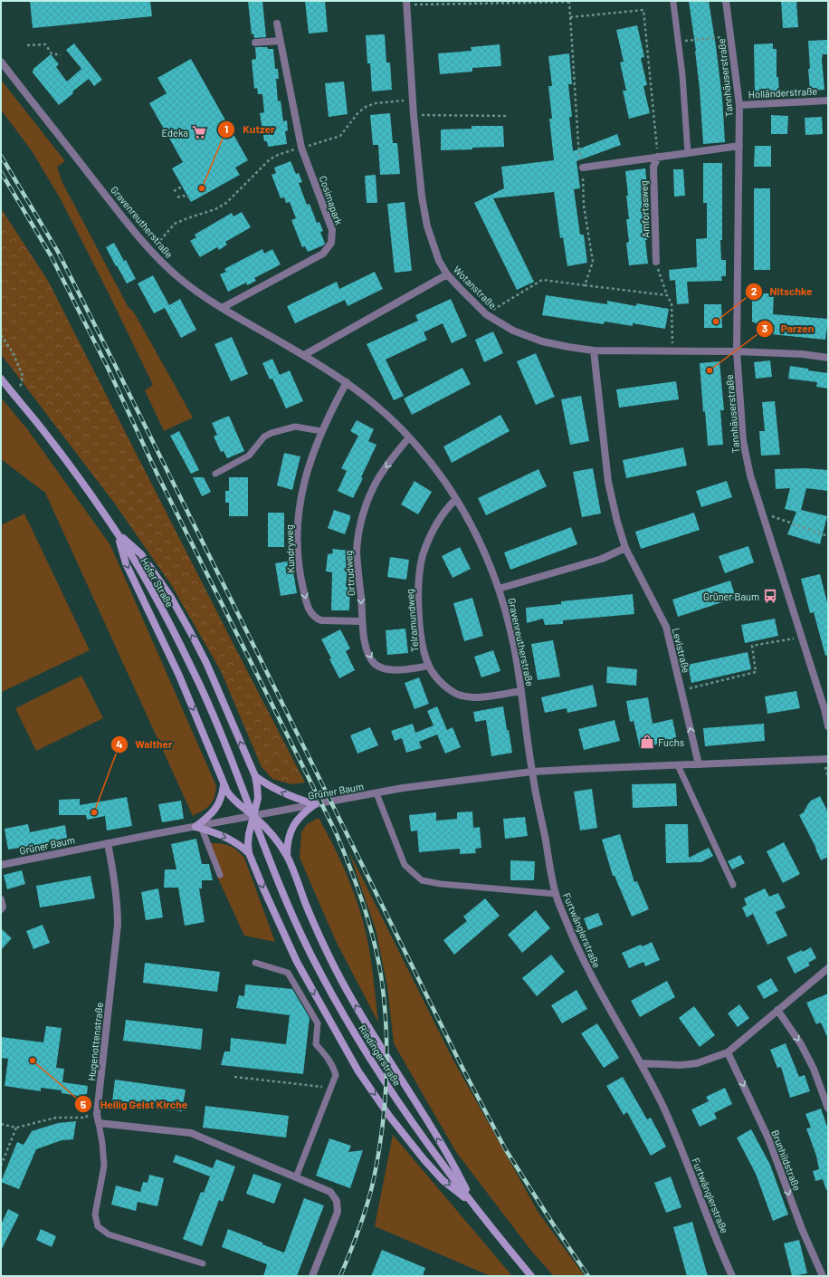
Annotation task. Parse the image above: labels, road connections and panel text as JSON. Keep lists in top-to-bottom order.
{
  "streets": {
    "main road": ["Hofer Straße", "Riedingerstraße"],
    "street": [
      "Tannhäuserstraße",
      "Holländerstraße",
      "Cosimapark",
      "Amfortasweg",
      "Gravenreutherstraße",
      "Wotanstraße",
      "Kundryweg",
      "Ortrudweg",
      "Telramundweg",
      "Levistraße",
      "Grüner Baum",
      "Furtwänglerstraße",
      "Hugenottenstraße",
      "Brunhildstraße"
    ]
  },
  "crossings": [
    ["Tannhäuserstraße", "Holländerstraße"],
    ["Tannhäuserstraße", "Wotanstraße"],
    ["Cosimapark", "Gravenreutherstraße"],
    ["Gravenreutherstraße", "Kundryweg"],
    ["Gravenreutherstraße", "Ortrudweg"],
    ["Gravenreutherstraße", "Telramundweg"],
    ["Gravenreutherstraße", "Grüner Baum"],
    ["Gravenreutherstraße", "Furtwänglerstraße"],
    ["Wotanstraße", "Levistraße"],
    ["Kundryweg", "Ortrudweg"],
    ["Ortrudweg", "Telramundweg"],
    ["Hofer Straße", "Grüner Baum"],
    ["Hofer Straße", "Riedingerstraße"],
    ["Levistraße", "Grüner Baum"],
    ["Grüner Baum", "Furtwänglerstraße"],
    ["Grüner Baum", "Hugenottenstraße"],
    ["Grüner Baum", "Riedingerstraße"]
  ],
  "one_way": ["Kundryweg", "Brunhildstraße"],
  "places": {
    "supermarket": ["Edeka"],
    "other": [
      "Kutzer",
      "Nitschke",
      "Parzen",
      "Walther",
      "Heilig Geist Kirche"
    ],
    "bus stop": ["Grüner Baum"],
    "shop": ["Fuchs"]
  }
}
